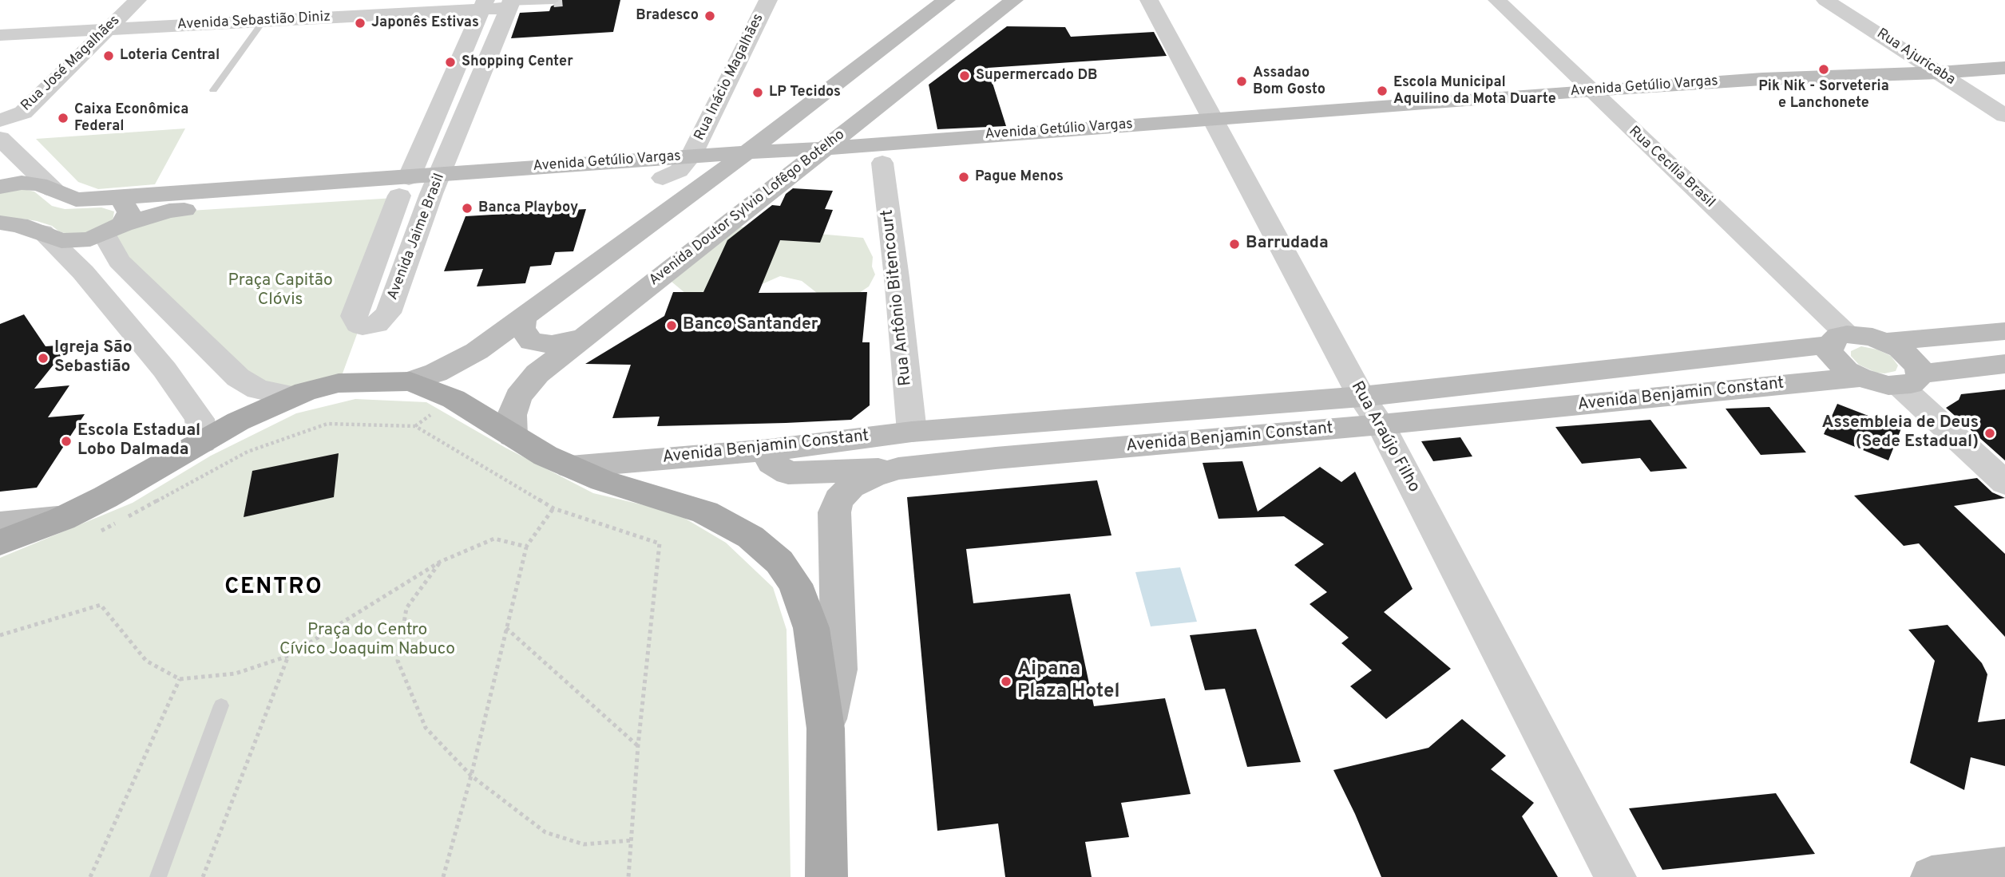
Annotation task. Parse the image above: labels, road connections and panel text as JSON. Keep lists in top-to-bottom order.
{
  "streets": {
    "main road": ["Avenida Getúlio Vargas", "Avenida Doutor Sylvio Lofêgo Botelho", "Avenida Benjamin Constant"],
    "street": [
      "Avenida Sebastião Diniz",
      "Rua Ajuricaba",
      "Rua José Magalhães",
      "Rua Inácio Magalhães",
      "Rua Cecília Brasil",
      "Avenida Jaime Brasil",
      "Rua Antônio Bitencourt",
      "Rua Araújo Filho"
    ]
  },
  "crossings": [
    ["Avenida Sebastião Diniz", "Rua José Magalhães"],
    ["Avenida Sebastião Diniz", "Avenida Jaime Brasil"],
    ["Rua Ajuricaba", "Avenida Getúlio Vargas"],
    ["Rua Inácio Magalhães", "Avenida Getúlio Vargas"],
    ["Avenida Getúlio Vargas", "Rua Cecília Brasil"],
    ["Avenida Getúlio Vargas", "Avenida Doutor Sylvio Lofêgo Botelho"],
    ["Avenida Getúlio Vargas", "Avenida Jaime Brasil"],
    ["Avenida Getúlio Vargas", "Rua Antônio Bitencourt"],
    ["Avenida Getúlio Vargas", "Rua Araújo Filho"],
    ["Rua Cecília Brasil", "Avenida Benjamin Constant"],
    ["Rua Antônio Bitencourt", "Avenida Benjamin Constant"],
    ["Avenida Benjamin Constant", "Rua Araújo Filho"]
  ],
  "districts": ["CENTRO"],
  "parks": ["Praça Capitão Clóvis", "Praça do Centro Cívico Joaquim Nabuco"],
  "places": [
    "Bradesco",
    "Japonês Estivas",
    "Loteria Central",
    "Shopping Center",
    "Pik Nik - Sorveteria e Lanchonete",
    "Supermercado DB",
    "Assadao Bom Gosto",
    "Escola Municipal Aquilino da Mota Duarte",
    "LP Tecidos",
    "Caixa Econômica Federal",
    "Pague Menos",
    "Banca Playboy",
    "Barrudada",
    "Banco Santander",
    "Igreja São Sebastião",
    "Assembleia de Deus (Sede Estadual)",
    "Escola Estadual Lobo Dalmada",
    "Aipana Plaza Hotel"
  ]
}
